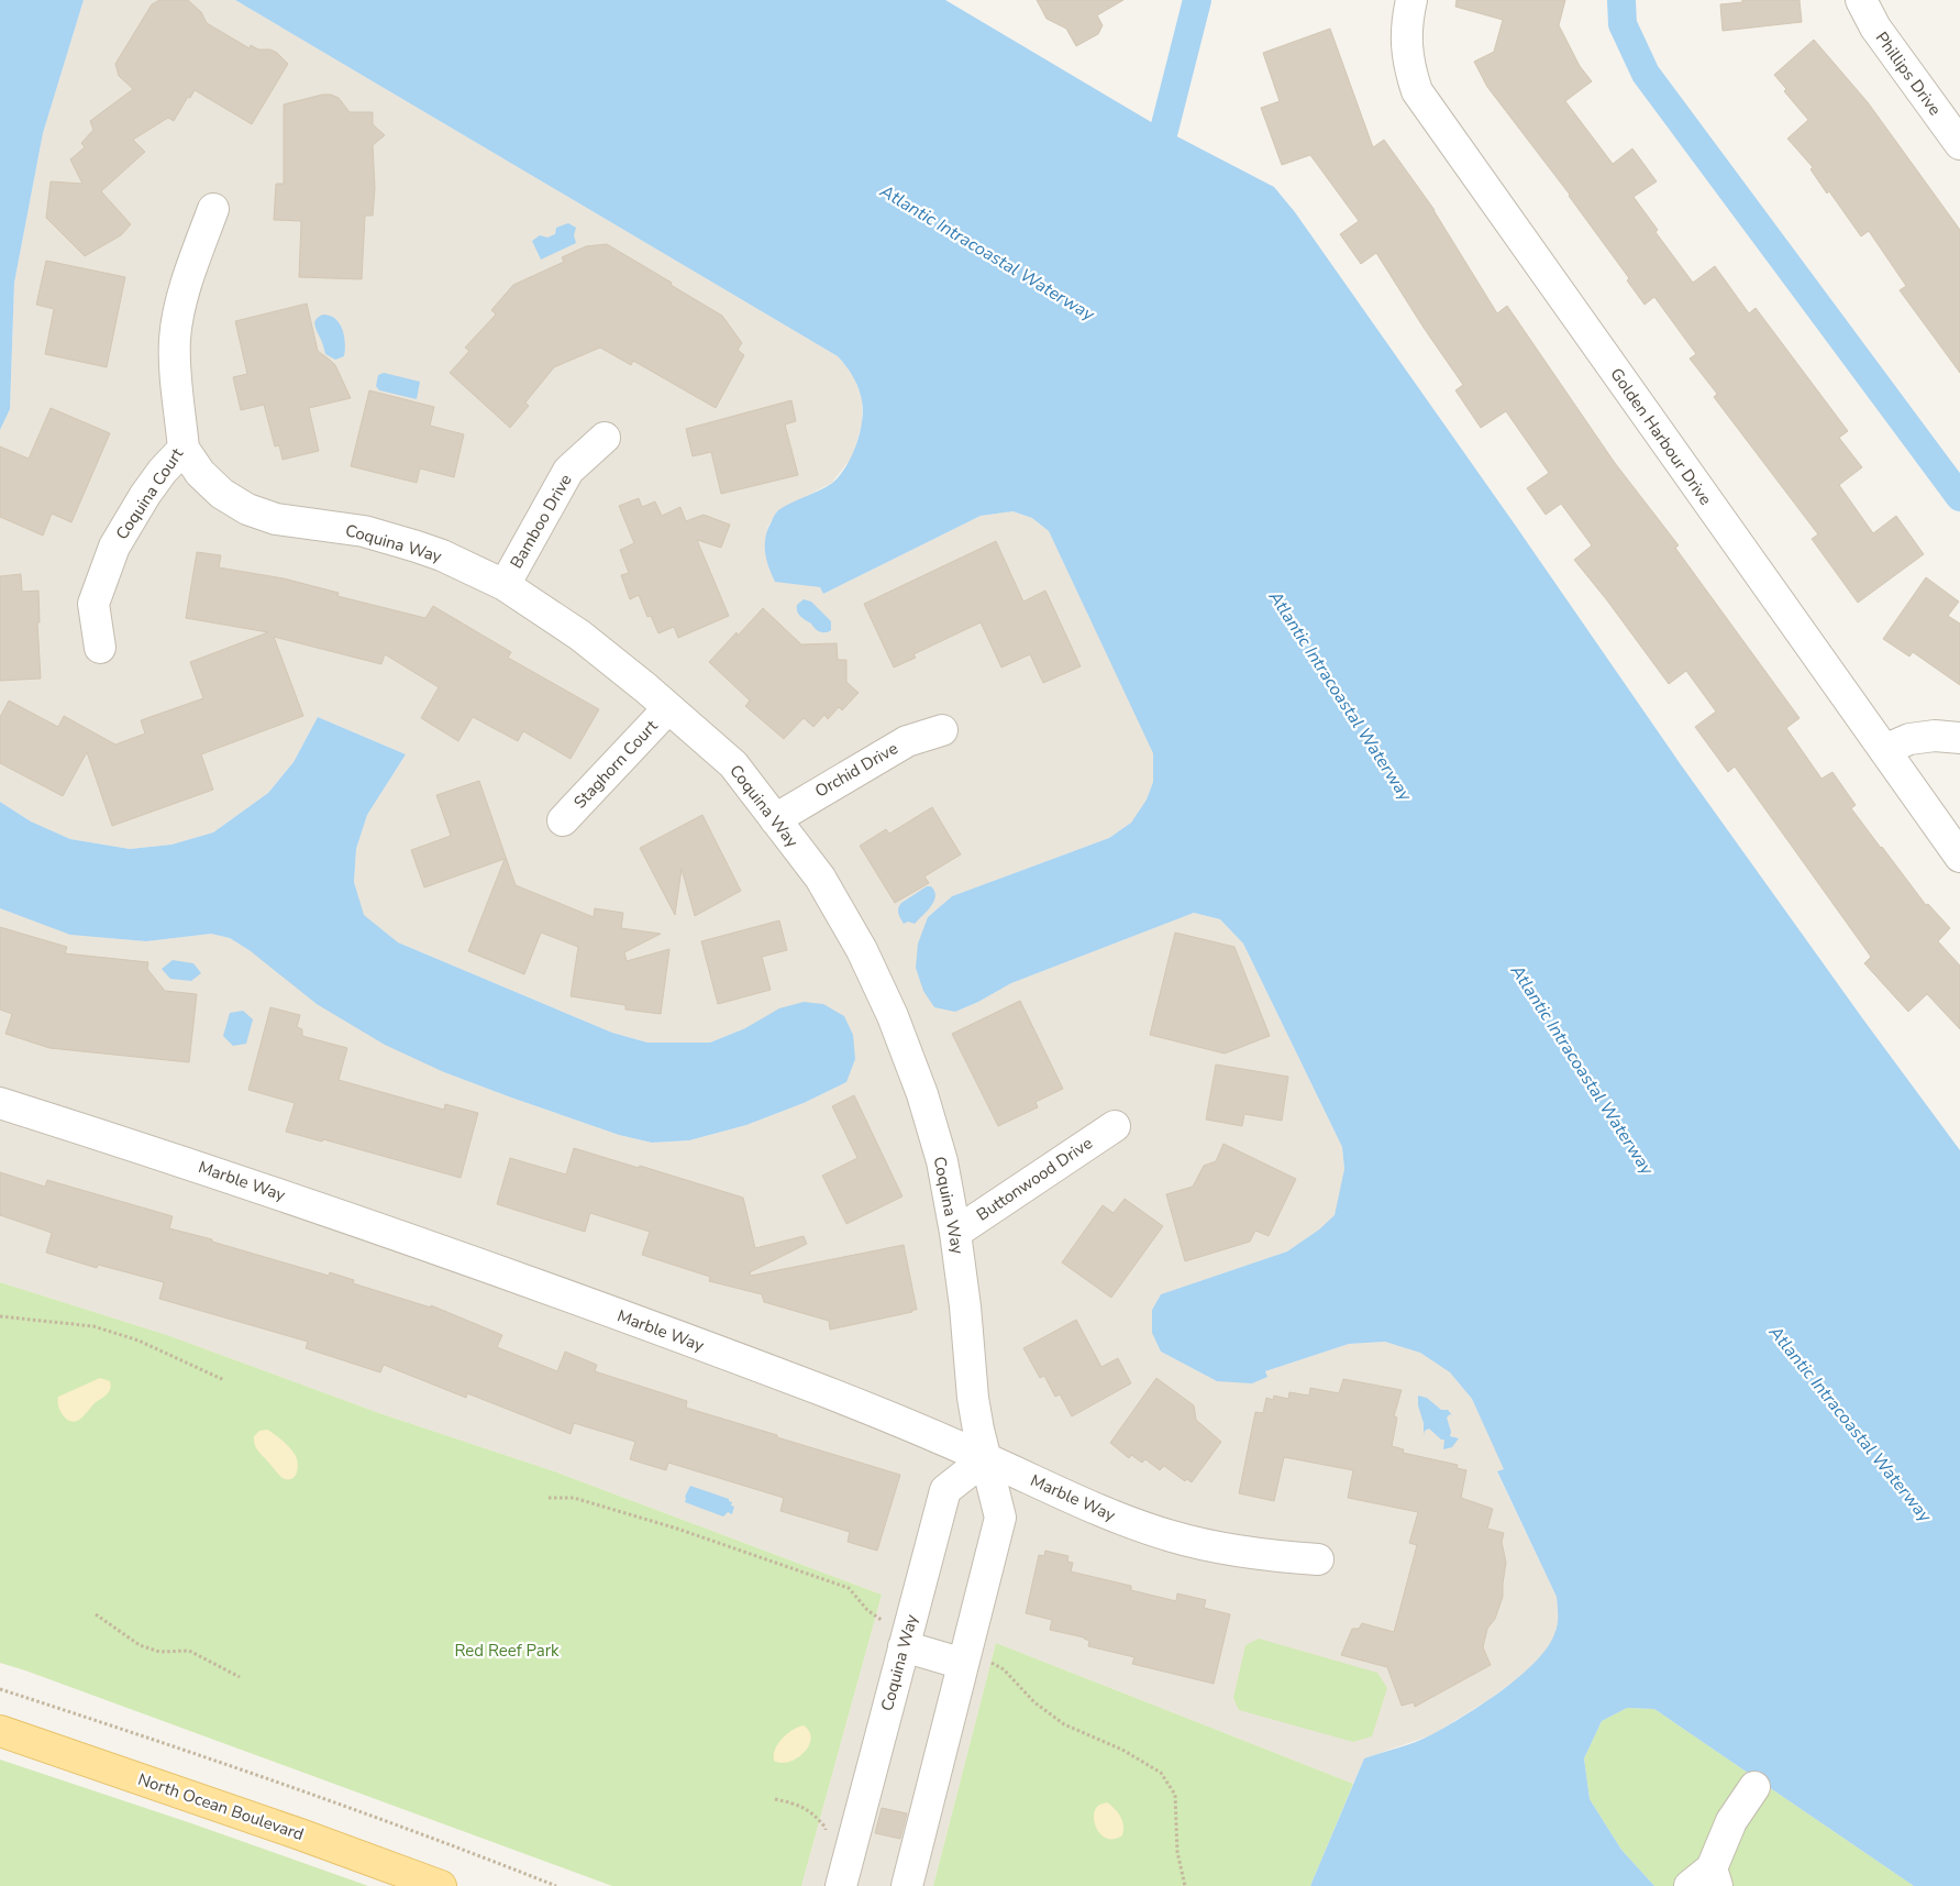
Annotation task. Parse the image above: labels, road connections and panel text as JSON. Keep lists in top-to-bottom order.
{
  "streets": {
    "main road": ["North Ocean Boulevard"],
    "street": [
      "Phillips Drive",
      "Golden Harbour Drive",
      "Coquina Court",
      "Bamboo Drive",
      "Coquina Way",
      "Staghorn Court",
      "Orchid Drive",
      "Buttonwood Drive",
      "Marble Way"
    ]
  },
  "crossings": [
    ["Coquina Court", "Coquina Way"],
    ["Bamboo Drive", "Coquina Way"],
    ["Coquina Way", "Staghorn Court"],
    ["Coquina Way", "Orchid Drive"],
    ["Coquina Way", "Buttonwood Drive"],
    ["Coquina Way", "Marble Way"]
  ],
  "water": ["Atlantic Intracoastal Waterway"],
  "parks": ["Red Reef Park"]
}
